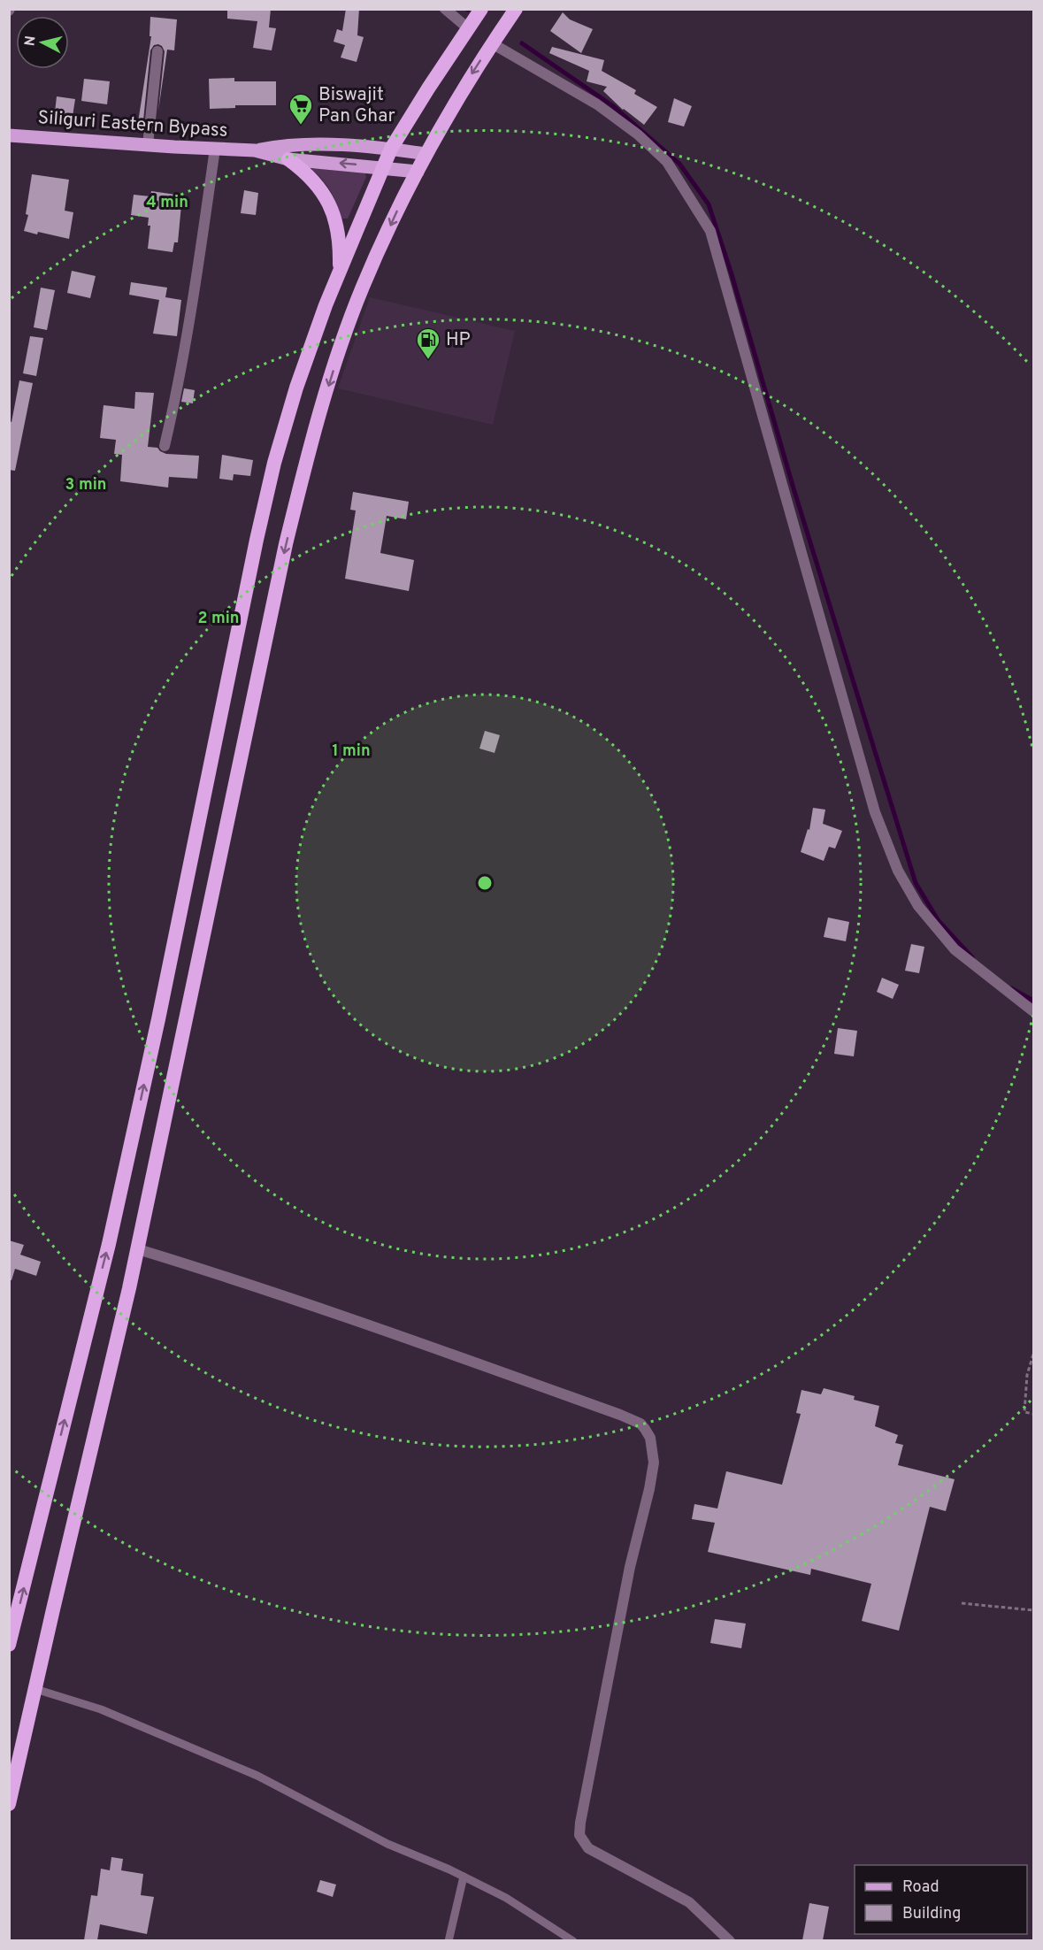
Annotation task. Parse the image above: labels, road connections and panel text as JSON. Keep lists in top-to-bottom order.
{
  "streets": {
    "main road": ["Siliguri Eastern Bypass"]
  },
  "places": {
    "supermarket": ["Biswajit Pan Ghar"],
    "fuel station": ["HP"]
  },
  "legend": ["Road", "Building"],
  "north": "left",
  "rings": [
    "4 min",
    "3 min",
    "2 min",
    "1 min"
  ]
}
